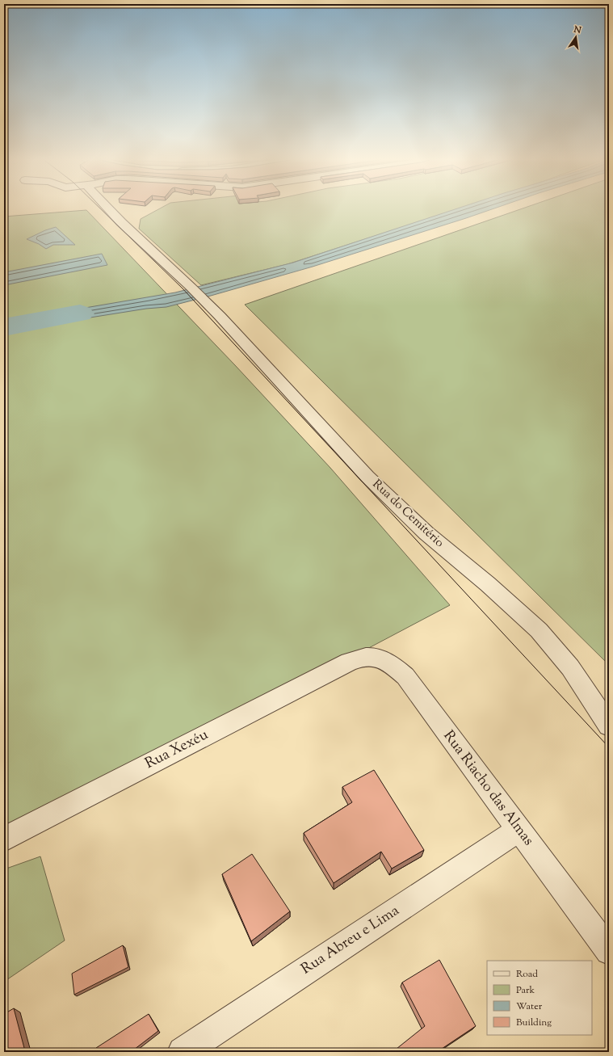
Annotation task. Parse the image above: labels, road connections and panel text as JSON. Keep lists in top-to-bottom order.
{
  "streets": {
    "street": [
      "Rua do Cemitério",
      "Rua Xexéu",
      "Rua Riacho das Almas",
      "Rua Abreu e Lima"
    ]
  },
  "crossings": [
    ["Rua Xexéu", "Rua Riacho das Almas"],
    ["Rua Riacho das Almas", "Rua Abreu e Lima"]
  ],
  "legend": [
    "Road",
    "Park",
    "Water",
    "Building"
  ],
  "north": "top"
}
